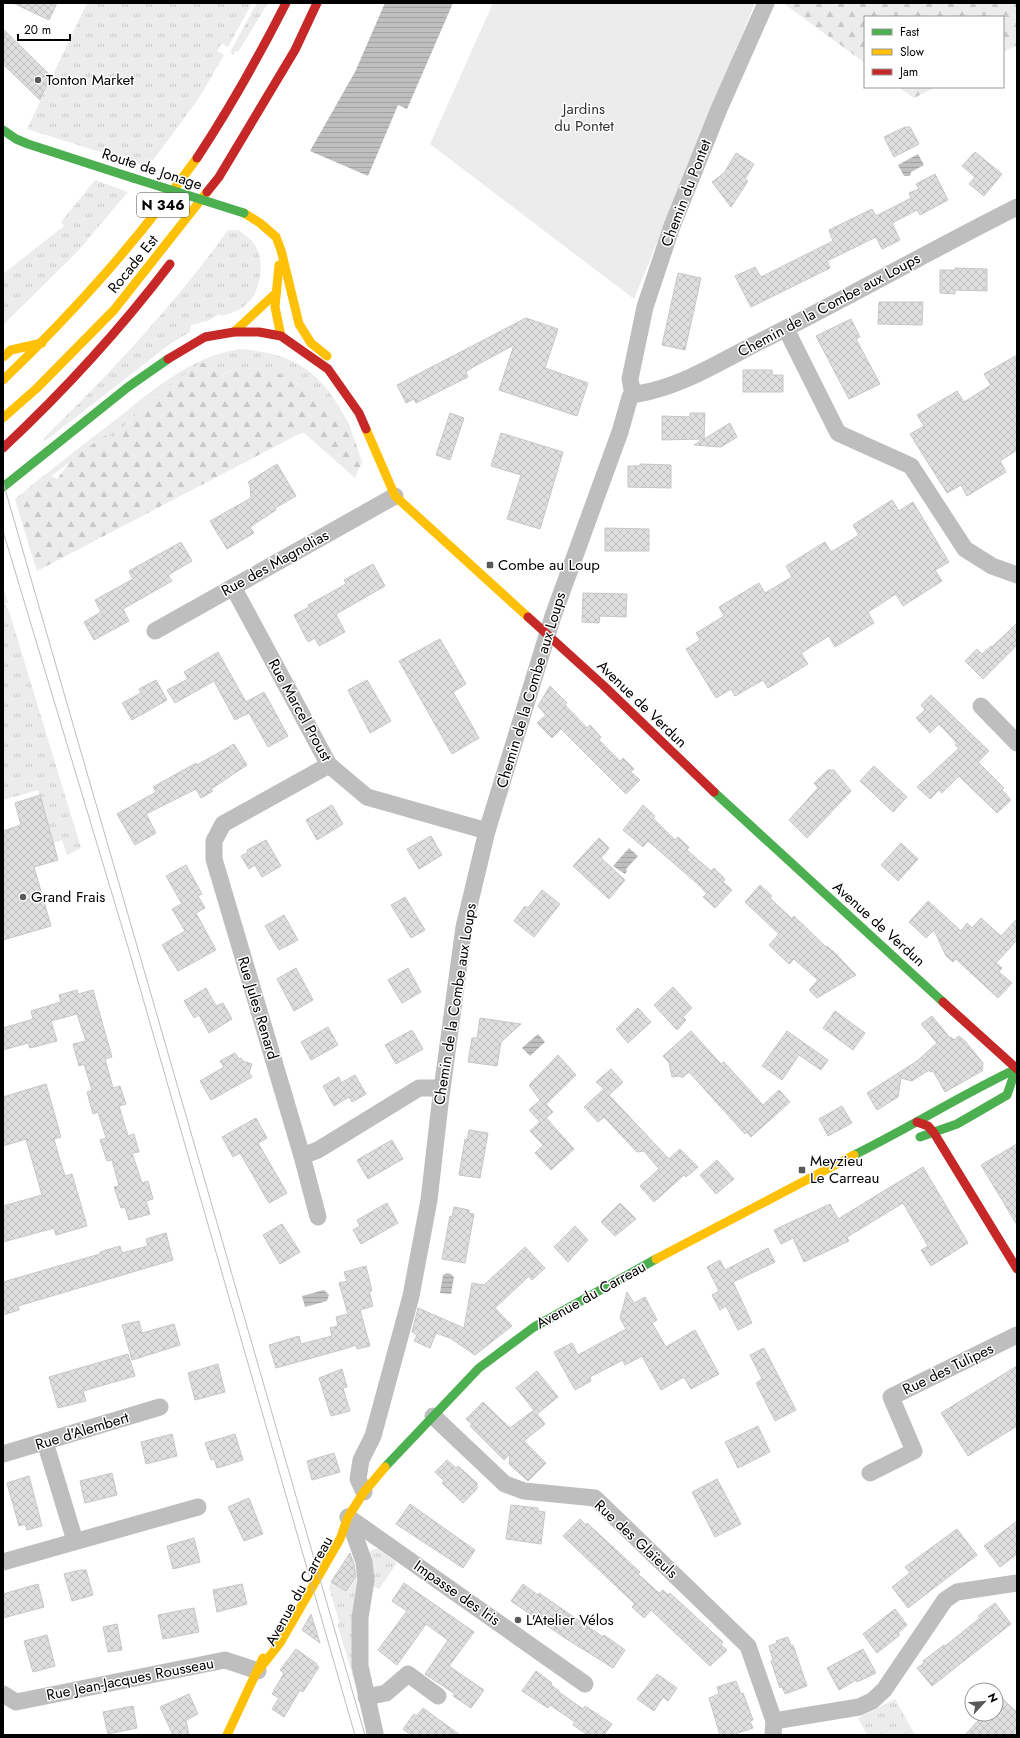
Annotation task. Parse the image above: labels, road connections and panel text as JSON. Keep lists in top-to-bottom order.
{
  "streets": {
    "main road": [
      "Route de Jonage",
      "N 346",
      "Rocade Est",
      "Avenue de Verdun",
      "Avenue du Carreau"
    ],
    "street": [
      "Chemin du Pontet",
      "Chemin de la Combe aux Loups",
      "Rue des Magnolias",
      "Rue Marcel Proust",
      "Rue Jules Renard",
      "Rue des Tulipes",
      "Rue d'Alembert",
      "Rue des Glaïeuls",
      "Impasse des Iris",
      "Rue Jean-Jacques Rousseau"
    ]
  },
  "crossings": [
    ["Chemin du Pontet", "Chemin de la Combe aux Loups"],
    ["Chemin de la Combe aux Loups", "Avenue de Verdun"],
    ["Chemin de la Combe aux Loups", "Rue Marcel Proust"],
    ["Chemin de la Combe aux Loups", "Avenue du Carreau"],
    ["Rue des Magnolias", "Avenue de Verdun"],
    ["Rue des Magnolias", "Rue Marcel Proust"],
    ["Avenue de Verdun", "Avenue du Carreau"],
    ["Rue Marcel Proust", "Rue Jules Renard"],
    ["Avenue du Carreau", "Rue des Glaïeuls"],
    ["Avenue du Carreau", "Impasse des Iris"],
    ["Avenue du Carreau", "Rue Jean-Jacques Rousseau"]
  ],
  "parks": ["Jardins du Pontet"],
  "places": {
    "other": ["Tonton Market", "Grand Frais", "L'Atelier Vélos"],
    "transit": ["Combe au Loup", "Meyzieu Le Carreau"]
  },
  "legend": ["Fast", "Slow", "Jam"],
  "scale_bar": "20 m",
  "north": "top right"
}
